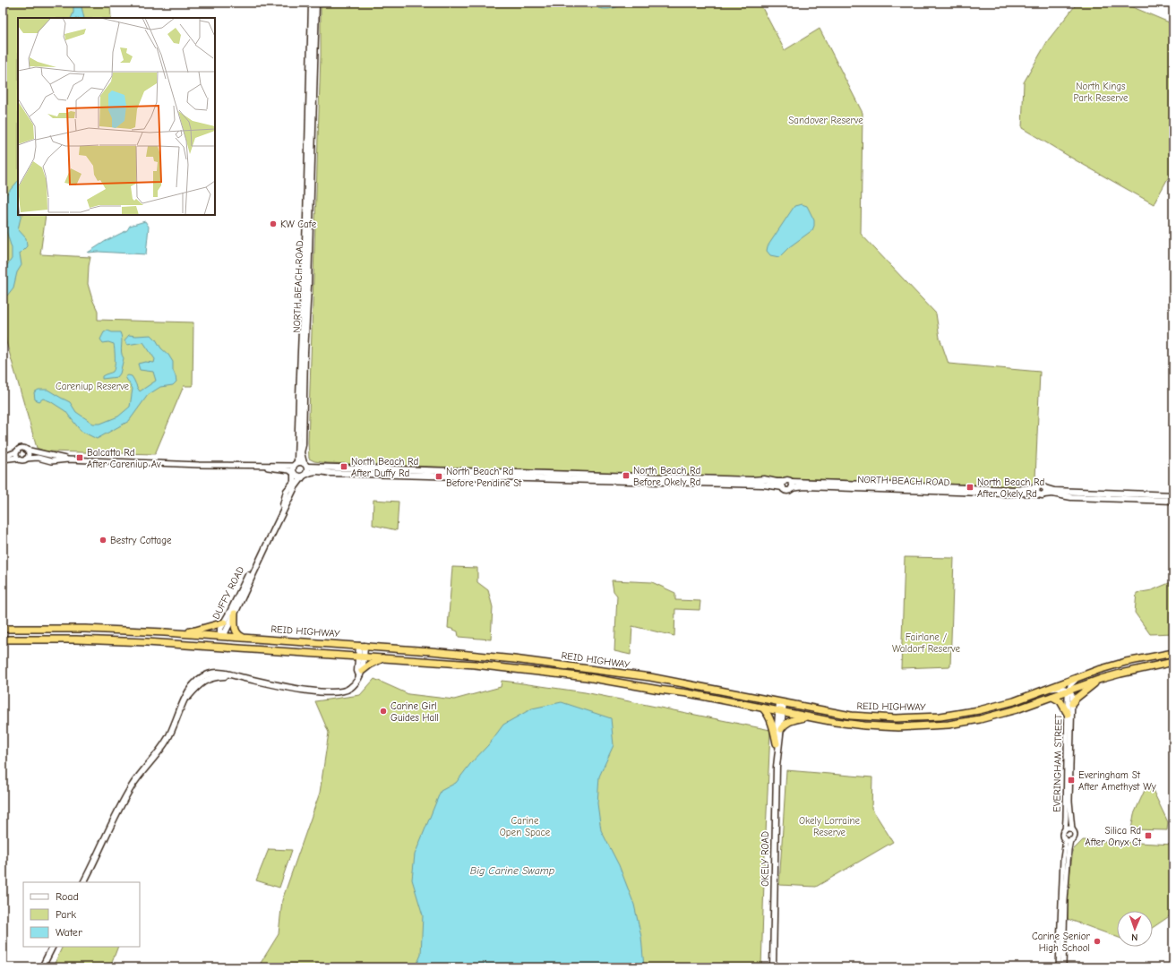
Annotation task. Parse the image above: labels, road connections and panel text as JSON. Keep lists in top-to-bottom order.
{
  "streets": {
    "highway": ["REID HIGHWAY"],
    "main road": ["NORTH BEACH ROAD", "DUFFY ROAD", "OKELY ROAD"],
    "street": ["EVERINGHAM STREET"]
  },
  "crossings": [
    ["DUFFY ROAD", "REID HIGHWAY"],
    ["REID HIGHWAY", "EVERINGHAM STREET"],
    ["REID HIGHWAY", "OKELY ROAD"]
  ],
  "water": ["Big Carine Swamp"],
  "parks": [
    "North Kings Park Reserve",
    "Sandover Reserve",
    "Careniup Reserve",
    "Fairlane / Waldorf Reserve",
    "Carine Open Space",
    "Okely Lorraine Reserve"
  ],
  "places": {
    "other": [
      "KW Cafe",
      "Bestry Cottage",
      "Carine Girl Guides Hall",
      "Carine Senior High School"
    ],
    "transit": [
      "Balcatta Rd After Careniup Av",
      "North Beach Rd After Duffy Rd",
      "North Beach Rd Before Okely Rd",
      "North Beach Rd Before Pendine St",
      "North Beach Rd After Okely Rd",
      "Everingham St After Amethyst Wy",
      "Silica Rd After Onyx Ct"
    ]
  },
  "legend": ["Road", "Park", "Water"],
  "north": "bottom"
}
